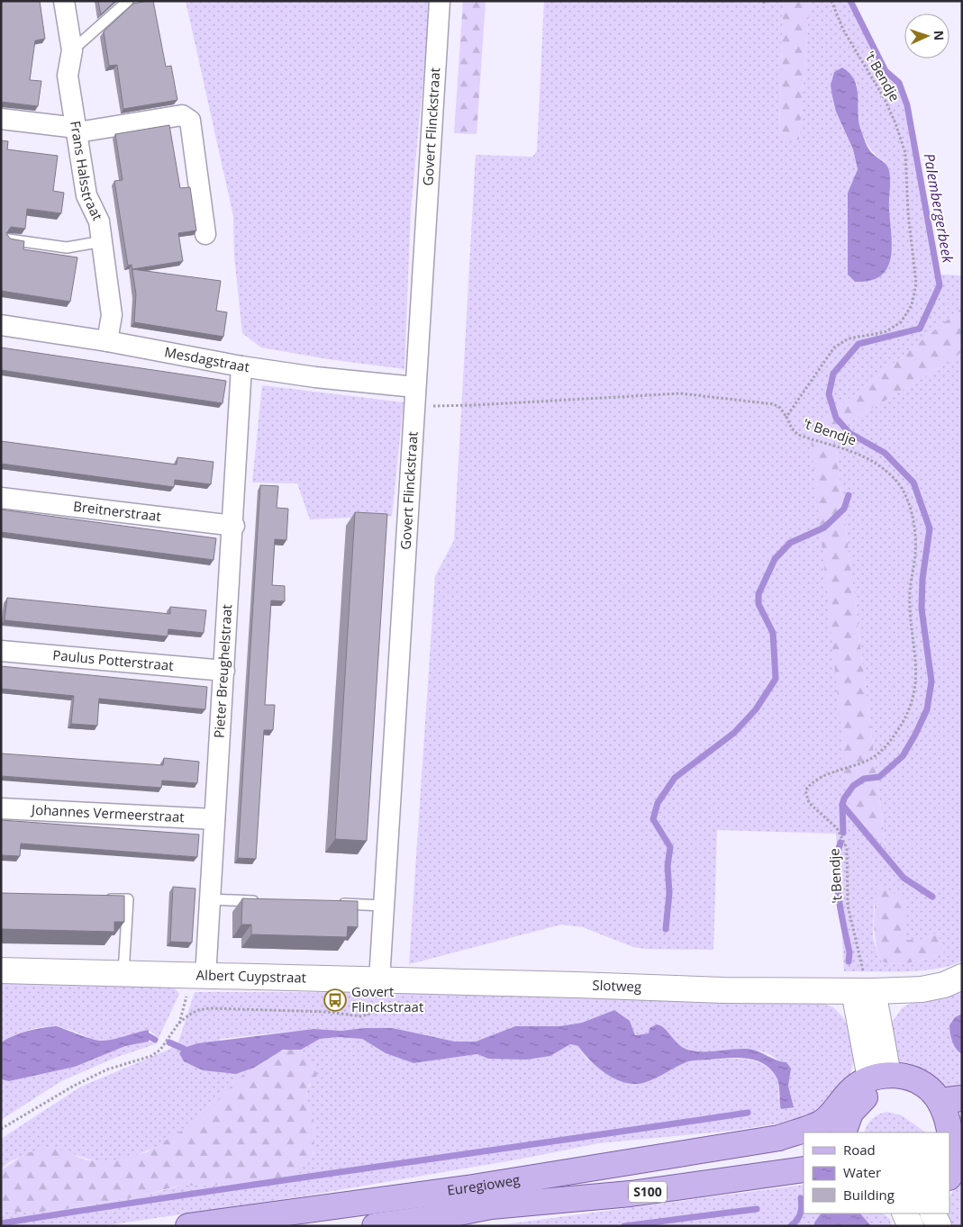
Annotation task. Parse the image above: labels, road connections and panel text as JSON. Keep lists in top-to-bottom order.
{
  "streets": {
    "main road": ["Euregioweg", "S100"],
    "street": [
      "Govert Flinckstraat",
      "Frans Halsstraat",
      "Mesdagstraat",
      "Breitnerstraat",
      "Paulus Potterstraat",
      "Pieter Breughelstraat",
      "Johannes Vermeerstraat",
      "Albert Cuypstraat",
      "Slotweg"
    ],
    "path": ["'t Bendje"]
  },
  "crossings": [
    ["'t Bendje", "Slotweg"],
    ["Govert Flinckstraat", "Mesdagstraat"],
    ["Govert Flinckstraat", "Albert Cuypstraat"],
    ["Govert Flinckstraat", "Slotweg"],
    ["Frans Halsstraat", "Mesdagstraat"],
    ["Mesdagstraat", "Pieter Breughelstraat"],
    ["Breitnerstraat", "Pieter Breughelstraat"],
    ["Paulus Potterstraat", "Pieter Breughelstraat"],
    ["Pieter Breughelstraat", "Johannes Vermeerstraat"],
    ["Pieter Breughelstraat", "Albert Cuypstraat"],
    ["Albert Cuypstraat", "Slotweg"]
  ],
  "water": ["Palembergerbeek"],
  "places": {
    "bus stop": ["Govert Flinckstraat"]
  },
  "legend": ["Road", "Water", "Building"],
  "north": "right"
}
